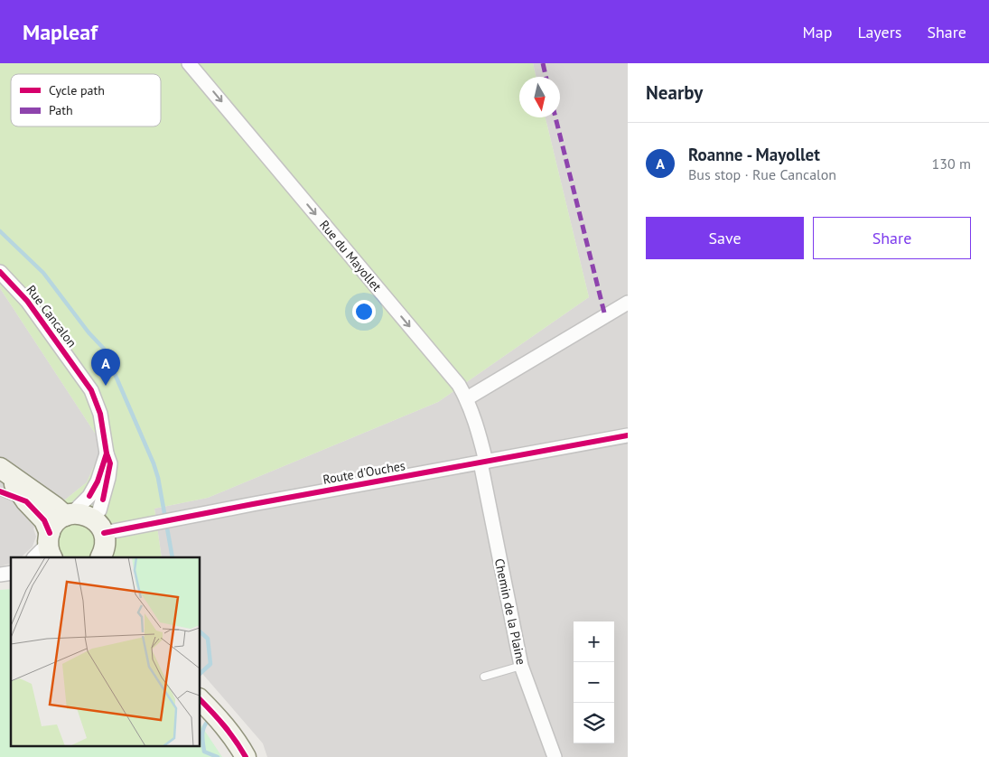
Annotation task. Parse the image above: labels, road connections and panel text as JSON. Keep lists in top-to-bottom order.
{
  "streets": {
    "street": [
      "Rue du Mayollet",
      "Rue Cancalon",
      "Route d'Ouches",
      "Chemin de la Plaine"
    ]
  },
  "crossings": [
    ["Rue du Mayollet", "Route d'Ouches"],
    ["Rue du Mayollet", "Chemin de la Plaine"],
    ["Rue Cancalon", "Route d'Ouches"],
    ["Route d'Ouches", "Chemin de la Plaine"]
  ],
  "one_way": ["Rue du Mayollet"],
  "legend": ["Cycle path", "Path"],
  "north": "bottom",
  "page": {
    "header": "Mapleaf",
    "nav": ["Map", "Layers", "Share"],
    "heading": "Nearby",
    "list": [
      {
        "mark": "A",
        "name": "Roanne - Mayollet",
        "note": "Bus stop · Rue Cancalon",
        "value": "130 m"
      }
    ],
    "buttons": ["Save", "Share"],
    "pins": "A",
    "map_buttons": ["+", "−"]
  }
}
